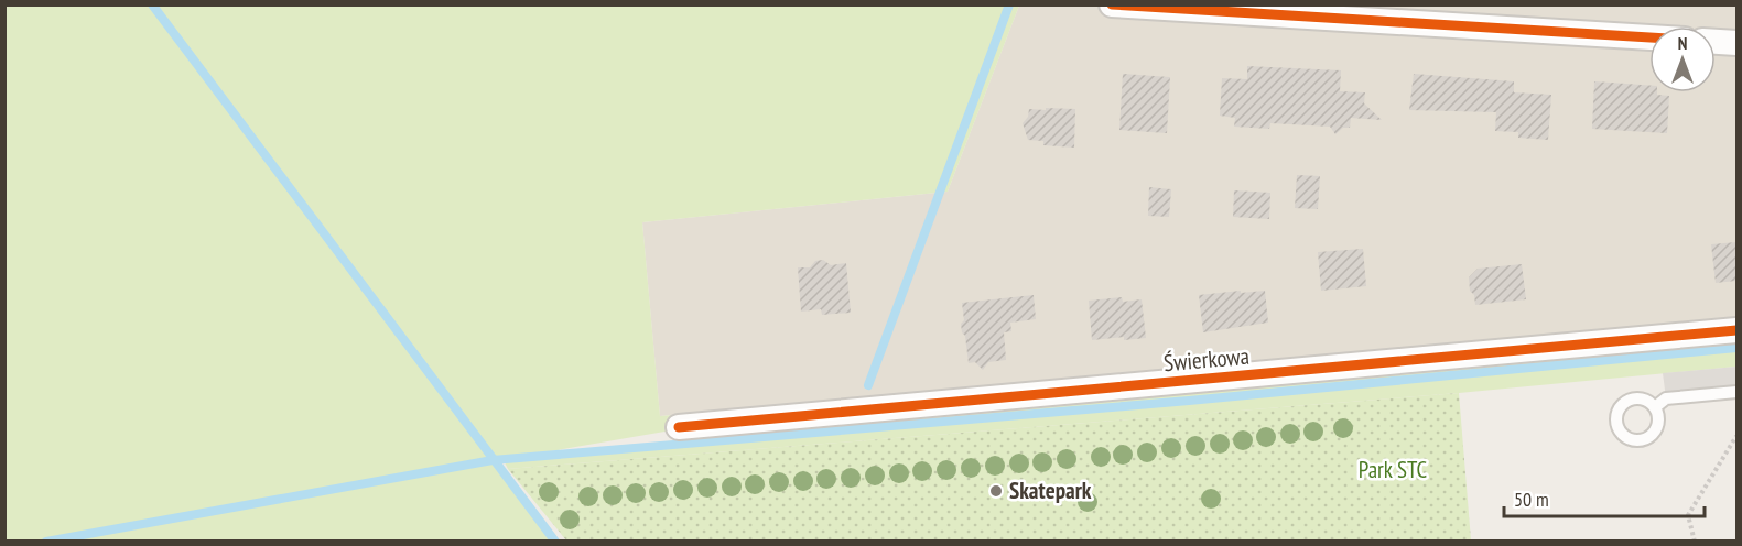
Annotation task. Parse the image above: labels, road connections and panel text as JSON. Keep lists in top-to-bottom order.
{
  "streets": {
    "street": ["Świerkowa"]
  },
  "parks": ["Park STC"],
  "places": ["Skatepark"],
  "scale_bar": "50 m",
  "north": "top"
}
